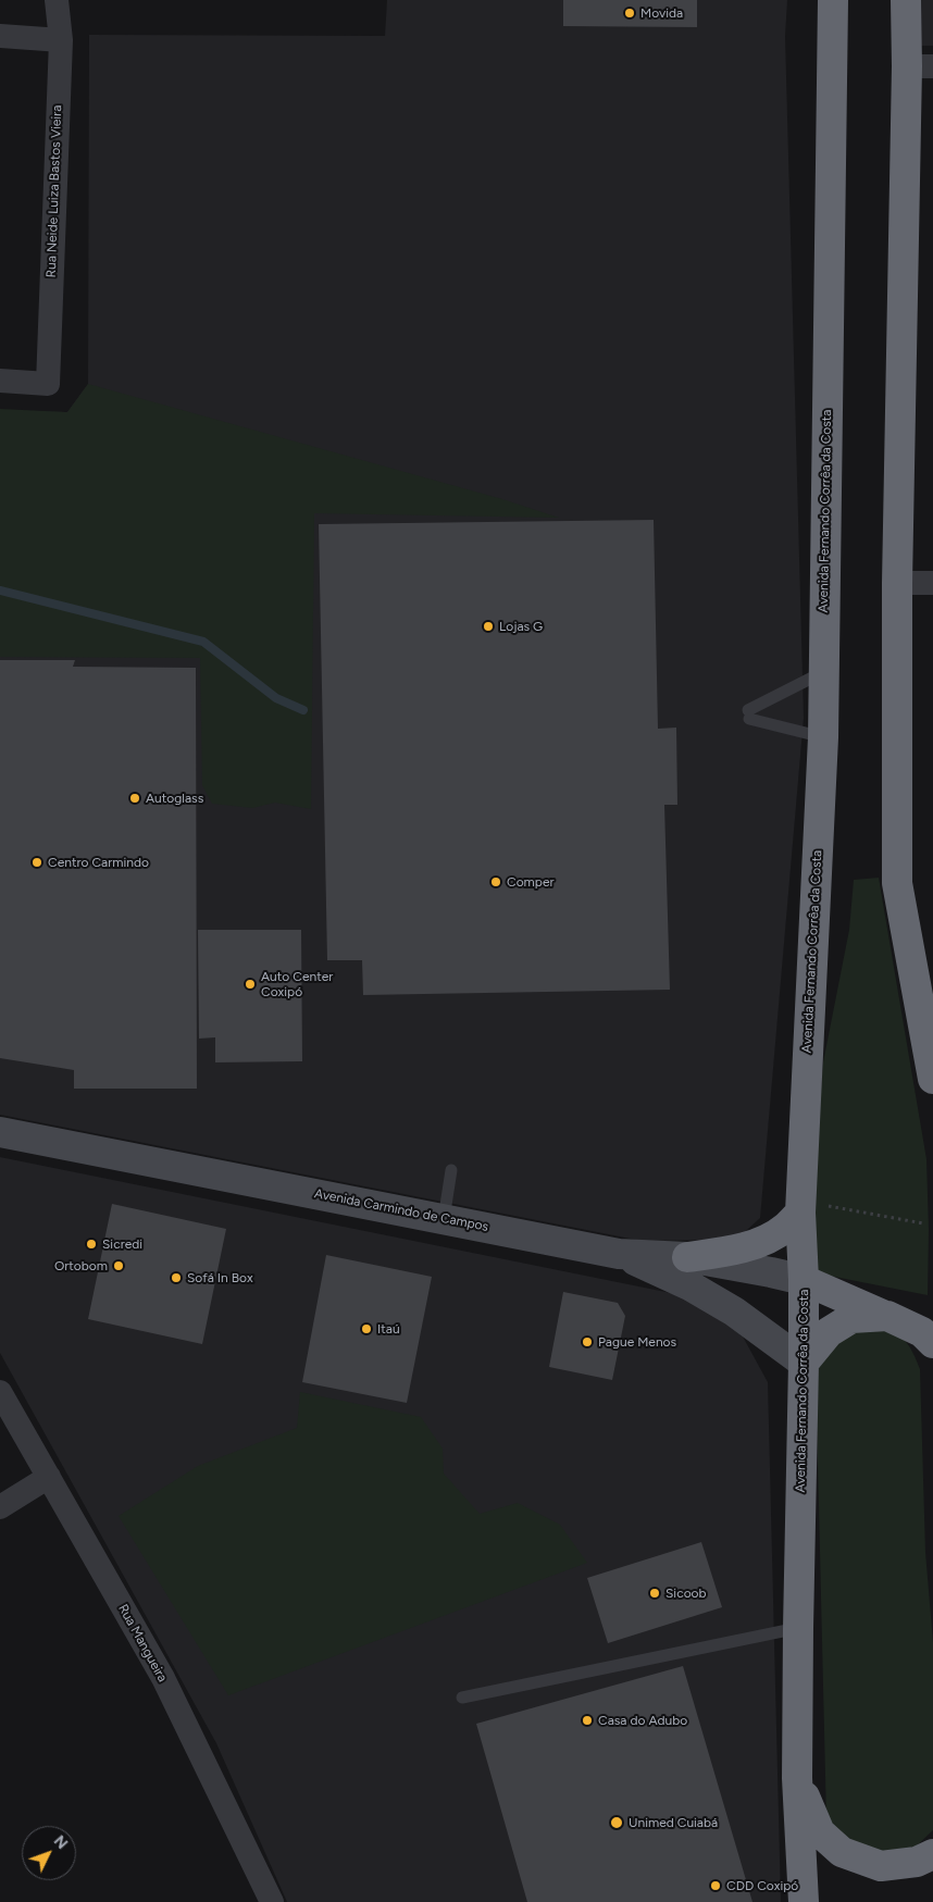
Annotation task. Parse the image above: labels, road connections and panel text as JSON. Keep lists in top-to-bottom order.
{
  "streets": {
    "highway": ["Avenida Fernando Corrêa da Costa"],
    "main road": ["Avenida Carmindo de Campos"],
    "street": ["Rua Neide Luiza Bastos Vieira", "Rua Mangueira"]
  },
  "crossings": [
    ["Avenida Fernando Corrêa da Costa", "Avenida Carmindo de Campos"]
  ],
  "places": [
    "Movida",
    "Lojas G",
    "Autoglass",
    "Centro Carmindo",
    "Comper",
    "Auto Center Coxipó",
    "Sicredi",
    "Ortobom",
    "Sofá In Box",
    "Itaú",
    "Pague Menos",
    "Sicoob",
    "Casa do Adubo",
    "Unimed Cuiabá",
    "CDD Coxipó"
  ],
  "north": "top right"
}
